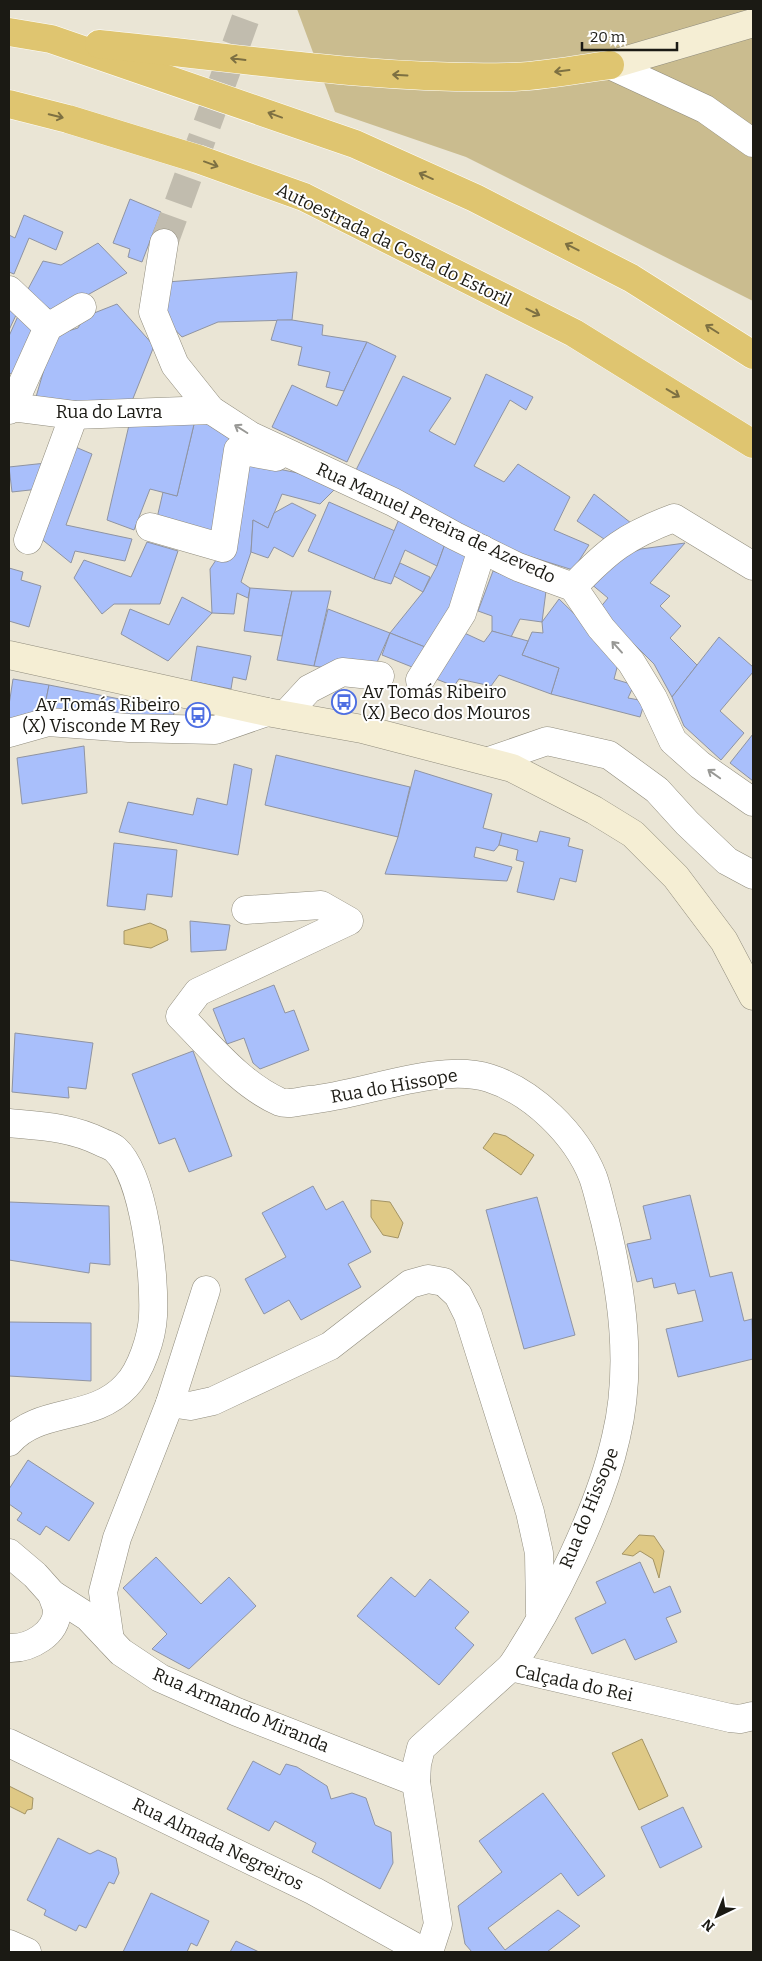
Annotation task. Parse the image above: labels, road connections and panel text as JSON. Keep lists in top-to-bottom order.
{
  "streets": {
    "highway": ["Autoestrada da Costa do Estoril"],
    "street": [
      "Rua do Lavra",
      "Rua Manuel Pereira de Azevedo",
      "Rua do Hissope",
      "Calçada do Rei",
      "Rua Armando Miranda",
      "Rua Almada Negreiros"
    ]
  },
  "crossings": [
    ["Rua do Lavra", "Rua Manuel Pereira de Azevedo"],
    ["Rua do Hissope", "Calçada do Rei"],
    ["Calçada do Rei", "Rua Armando Miranda"]
  ],
  "places": {
    "bus stop": ["Av Tomás Ribeiro (X) Beco dos Mouros", "Av Tomás Ribeiro (X) Visconde M Rey"]
  },
  "scale_bar": "20 m",
  "north": "bottom left"
}
